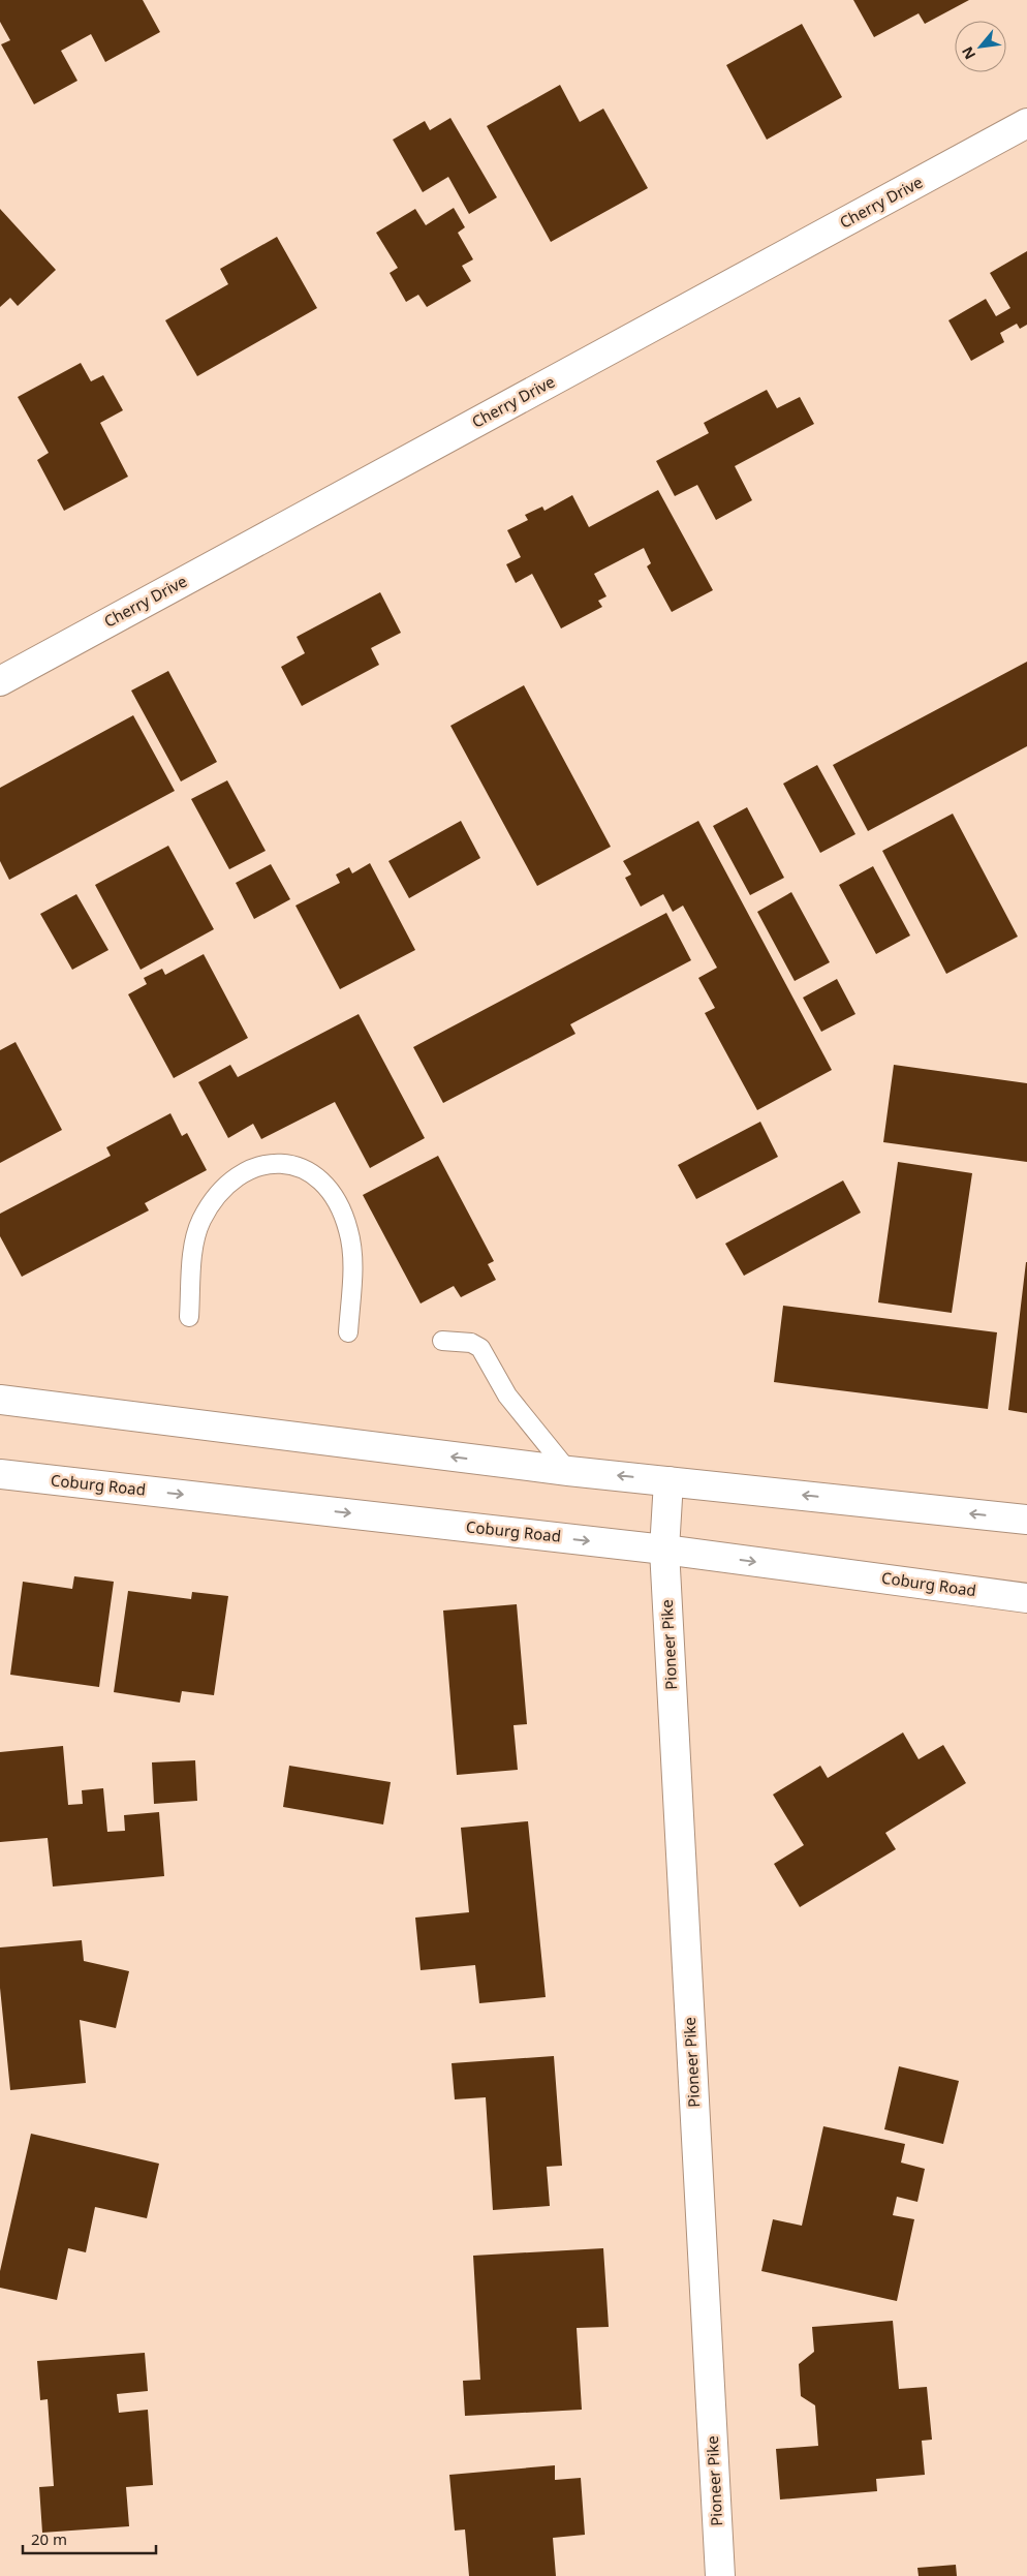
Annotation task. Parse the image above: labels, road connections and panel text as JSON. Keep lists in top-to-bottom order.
{
  "streets": {
    "street": ["Cherry Drive", "Coburg Road", "Pioneer Pike"]
  },
  "crossings": [
    ["Coburg Road", "Pioneer Pike"]
  ],
  "scale_bar": "20 m",
  "north": "bottom left"
}
